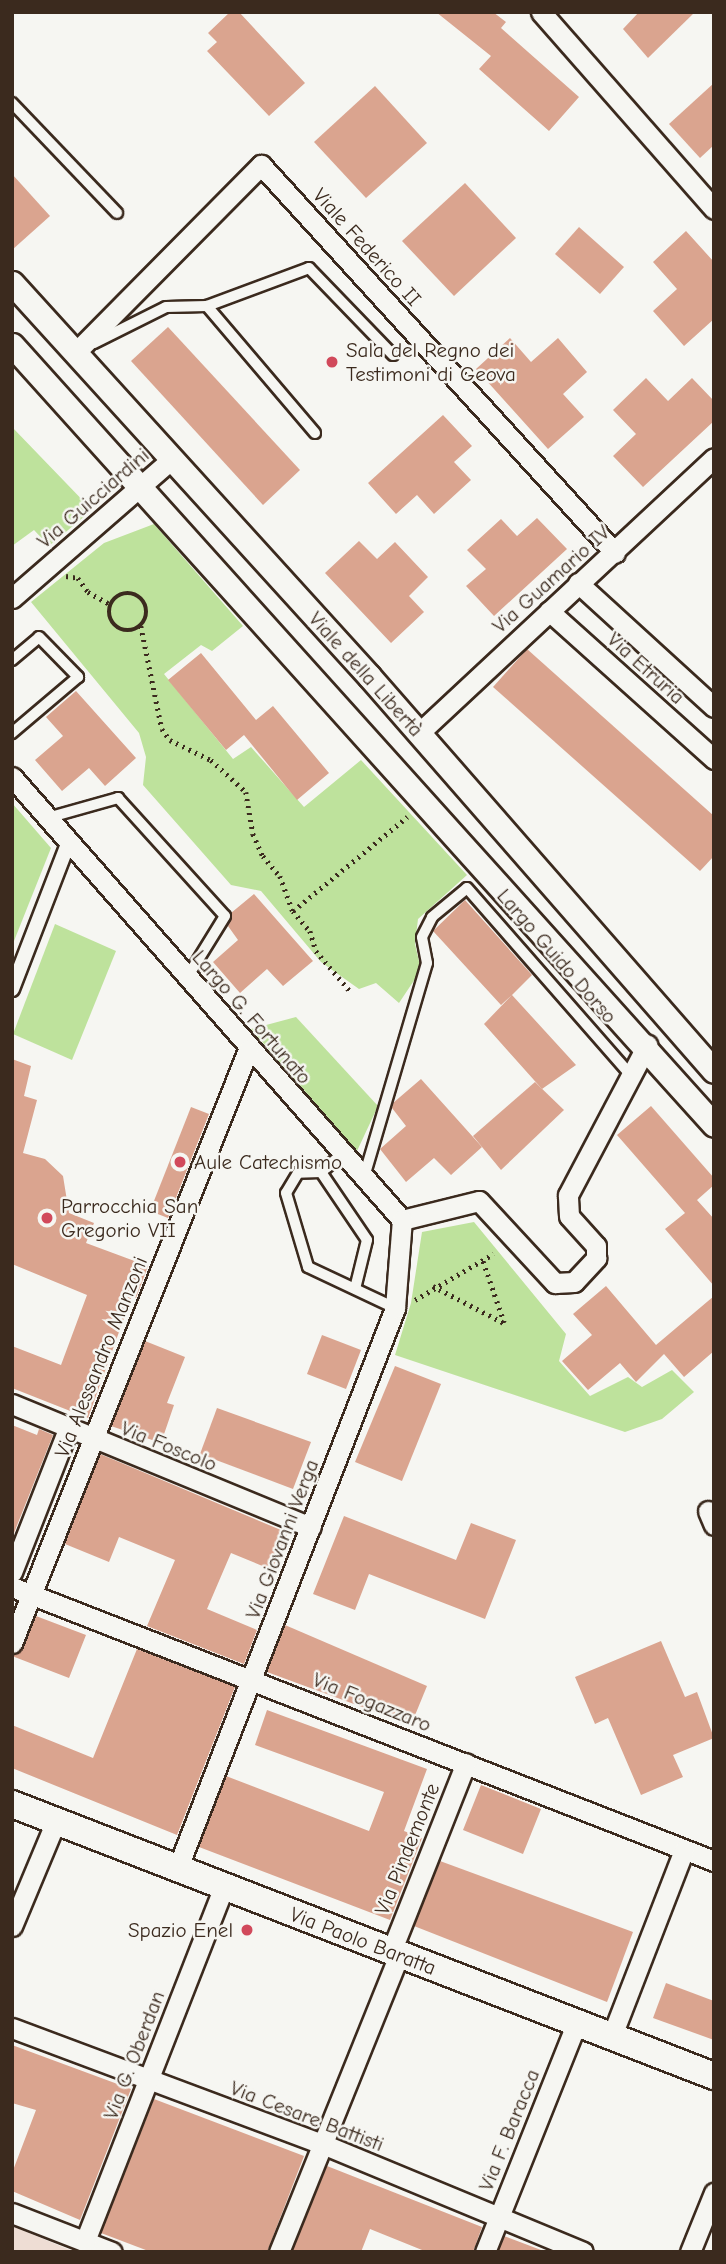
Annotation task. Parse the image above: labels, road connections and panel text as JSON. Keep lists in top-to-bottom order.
{
  "streets": {
    "main road": ["Via Paolo Baratta"],
    "street": [
      "Viale Federico II",
      "Via Guicciardini",
      "Via Guamario IV",
      "Via Etruria",
      "Viale della Libertà",
      "Largo G. Fortunato",
      "Via Alessandro Manzoni",
      "Via Foscolo",
      "Via Giovanni Verga",
      "Via Fogazzaro",
      "Via Pindemonte",
      "Via G. Oberdan",
      "Via Cesare Battisti",
      "Via F. Baracca"
    ],
    "lane": ["Largo Guido Dorso"]
  },
  "crossings": [
    ["Viale Federico II", "Via Guamario IV"],
    ["Viale Federico II", "Viale della Libertà"],
    ["Via Guicciardini", "Viale della Libertà"],
    ["Via Guamario IV", "Via Etruria"],
    ["Via Guamario IV", "Viale della Libertà"],
    ["Largo Guido Dorso", "Largo G. Fortunato"],
    ["Largo G. Fortunato", "Via Alessandro Manzoni"],
    ["Largo G. Fortunato", "Via Giovanni Verga"],
    ["Via Alessandro Manzoni", "Via Foscolo"],
    ["Via Alessandro Manzoni", "Via Fogazzaro"],
    ["Via Foscolo", "Via Giovanni Verga"],
    ["Via Giovanni Verga", "Via Fogazzaro"],
    ["Via Giovanni Verga", "Via Paolo Baratta"],
    ["Via Fogazzaro", "Via Pindemonte"],
    ["Via Pindemonte", "Via Paolo Baratta"],
    ["Via Pindemonte", "Via Cesare Battisti"],
    ["Via Paolo Baratta", "Via G. Oberdan"],
    ["Via Paolo Baratta", "Via F. Baracca"],
    ["Via G. Oberdan", "Via Cesare Battisti"],
    ["Via Cesare Battisti", "Via F. Baracca"]
  ],
  "places": [
    "Sala del Regno dei Testimoni di Geova",
    "Aule Catechismo",
    "Parrocchia San Gregorio VII",
    "Spazio Enel"
  ]
}
